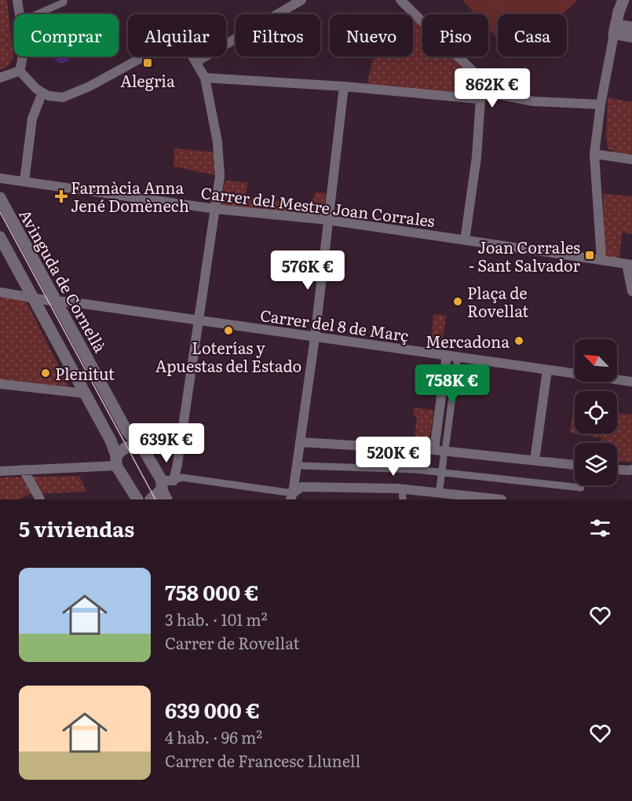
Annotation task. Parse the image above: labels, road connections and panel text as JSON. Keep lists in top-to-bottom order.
{
  "streets": {
    "street": ["Carrer del Mestre Joan Corrales", "Avinguda de Cornellà", "Carrer del 8 de Març"]
  },
  "crossings": [
    ["Avinguda de Cornellà", "Carrer del 8 de Març"]
  ],
  "places": {
    "transit": ["Alegria", "Joan Corrales - Sant Salvador"],
    "health": ["Farmàcia Anna Jené Domènech"],
    "other": [
      "Plaça de Rovellat",
      "Loterías y Apuestas del Estado",
      "Mercadona",
      "Plenitut"
    ]
  },
  "north": "top left",
  "page": {
    "chip": [
      "Comprar",
      "Alquilar",
      "Filtros",
      "Nuevo",
      "Piso",
      "Casa"
    ],
    "price": [
      "862K €",
      "576K €",
      "758K €",
      "639K €",
      "520K €"
    ],
    "heading": "5 viviendas",
    "list": [
      {
        "name": "758 000 €",
        "note": "3 hab. · 101 m² · Carrer de Rovellat"
      },
      {
        "name": "639 000 €",
        "note": "4 hab. · 96 m² · Carrer de Francesc Llunell"
      }
    ]
  }
}
